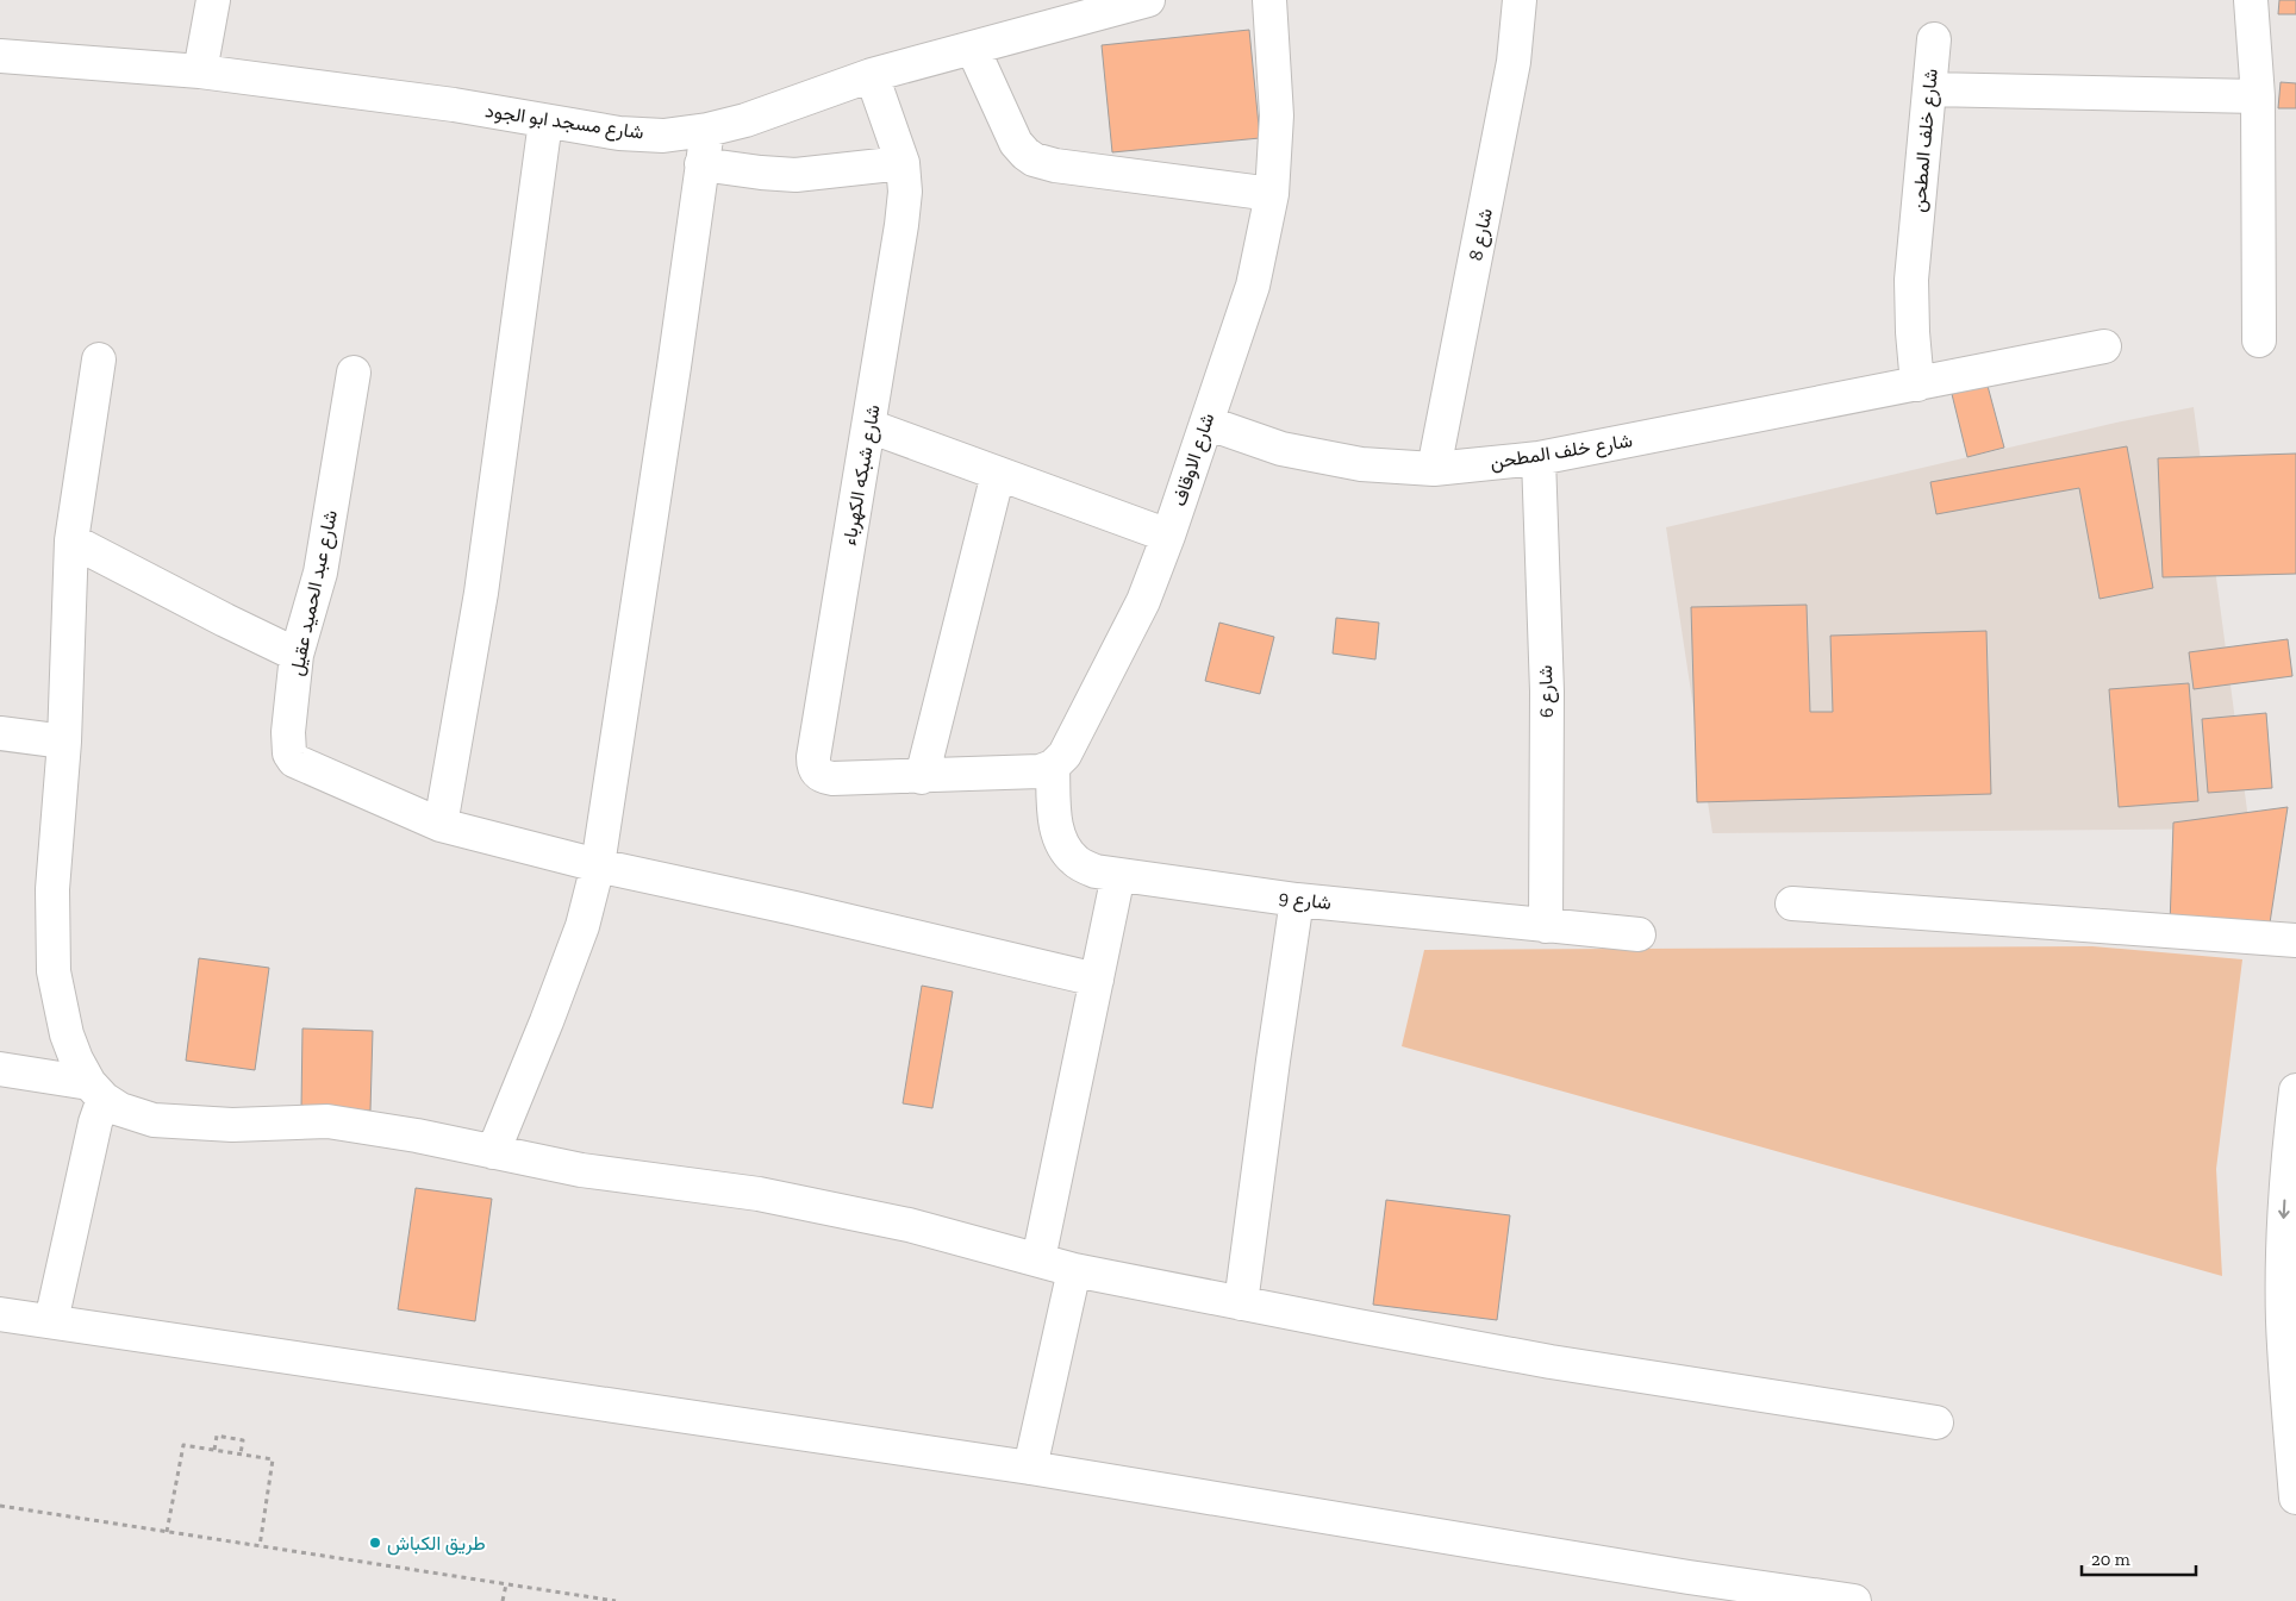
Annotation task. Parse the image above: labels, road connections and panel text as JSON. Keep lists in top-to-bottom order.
{
  "streets": {
    "street": [
      "شارع مسجد ابو الجود",
      "شارع خلف المطحن",
      "شارع 8",
      "شارع الاوقاف",
      "شارع شبكه الكهرباء",
      "شارع عبد الحميد عقيل",
      "شارع 6",
      "شارع 9"
    ]
  },
  "crossings": [
    ["شارع مسجد ابو الجود", "شارع شبكه الكهرباء"],
    ["شارع خلف المطحن", "شارع 8"],
    ["شارع خلف المطحن", "شارع الاوقاف"],
    ["شارع خلف المطحن", "شارع 6"],
    ["شارع الاوقاف", "شارع 9"],
    ["شارع 6", "شارع 9"]
  ],
  "places": ["طريق الكباش"],
  "scale_bar": "20 m"
}
